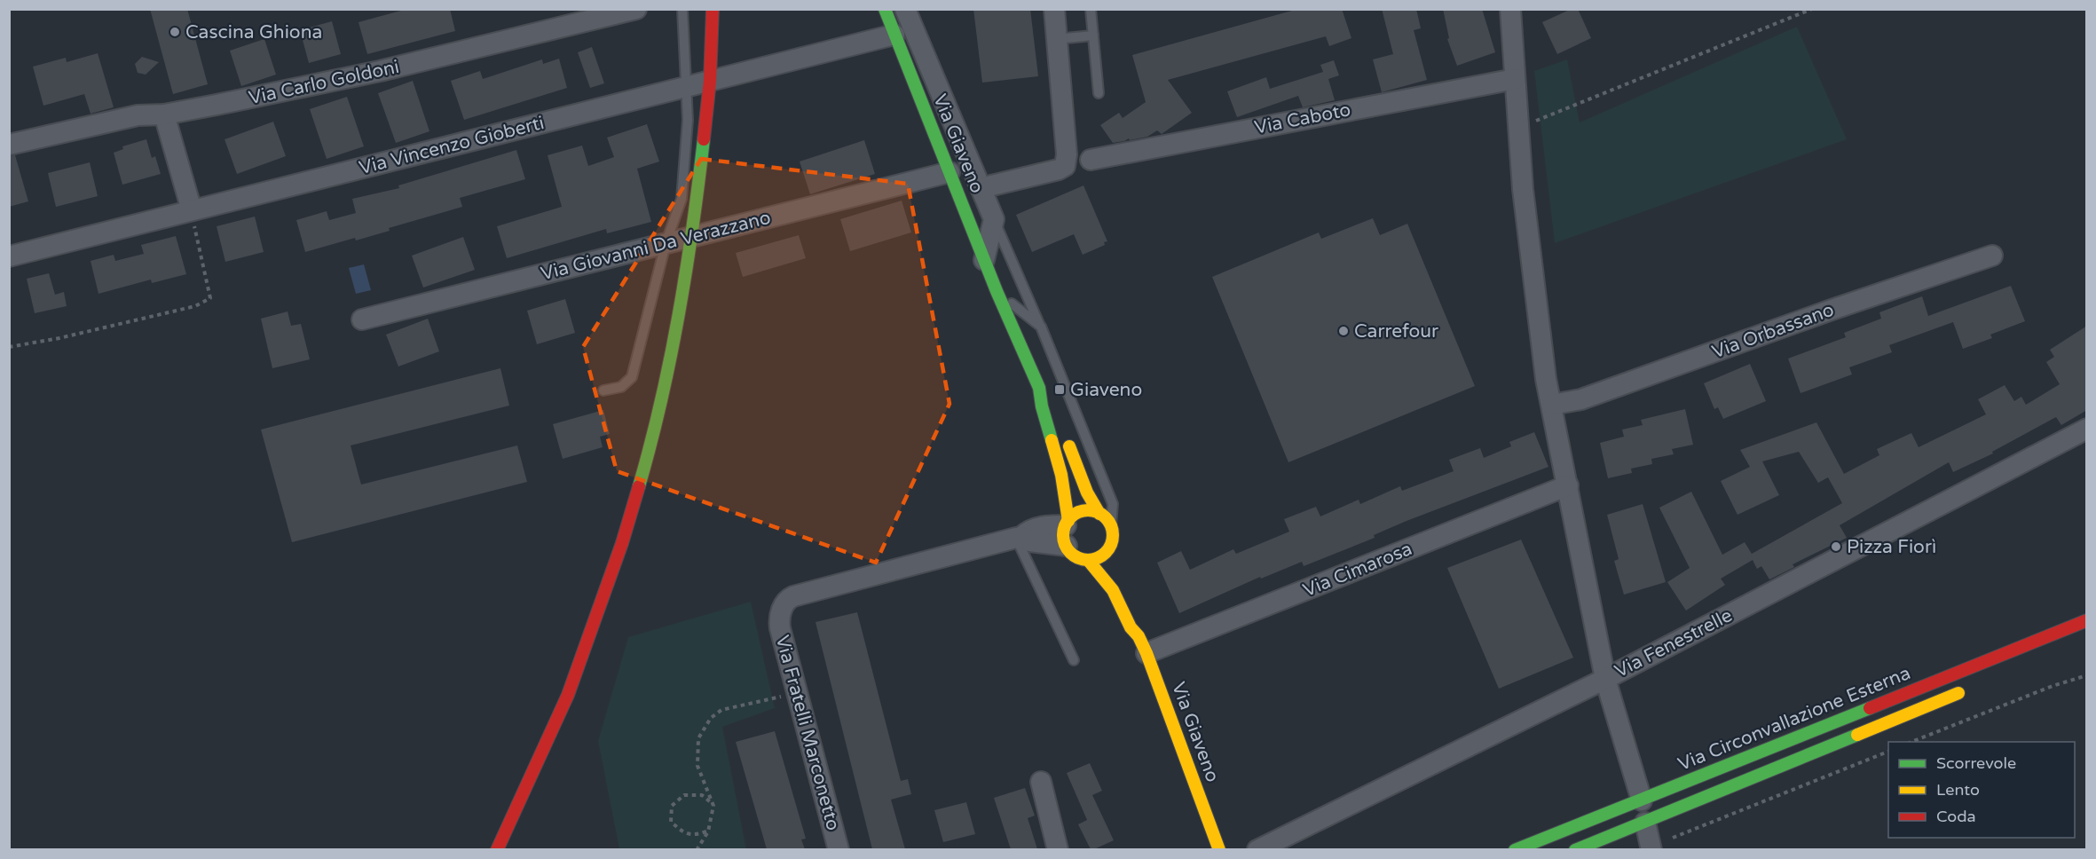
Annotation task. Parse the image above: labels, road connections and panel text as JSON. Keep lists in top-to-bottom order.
{
  "streets": {
    "main road": ["Via Giaveno", "Via Circonvallazione Esterna"],
    "street": [
      "Via Carlo Goldoni",
      "Via Caboto",
      "Via Vincenzo Gioberti",
      "Via Giovanni Da Verazzano",
      "Via Orbassano",
      "Via Cimarosa",
      "Via Fenestrelle",
      "Via Fratelli Marconetto"
    ]
  },
  "crossings": [
    ["Via Giaveno", "Via Vincenzo Gioberti"],
    ["Via Giaveno", "Via Giovanni Da Verazzano"],
    ["Via Giaveno", "Via Cimarosa"],
    ["Via Giaveno", "Via Fratelli Marconetto"]
  ],
  "places": {
    "other": ["Cascina Ghiona", "Carrefour", "Pizza Fiorì"],
    "transit": ["Giaveno"]
  },
  "legend": ["Scorrevole", "Lento", "Coda"]
}
